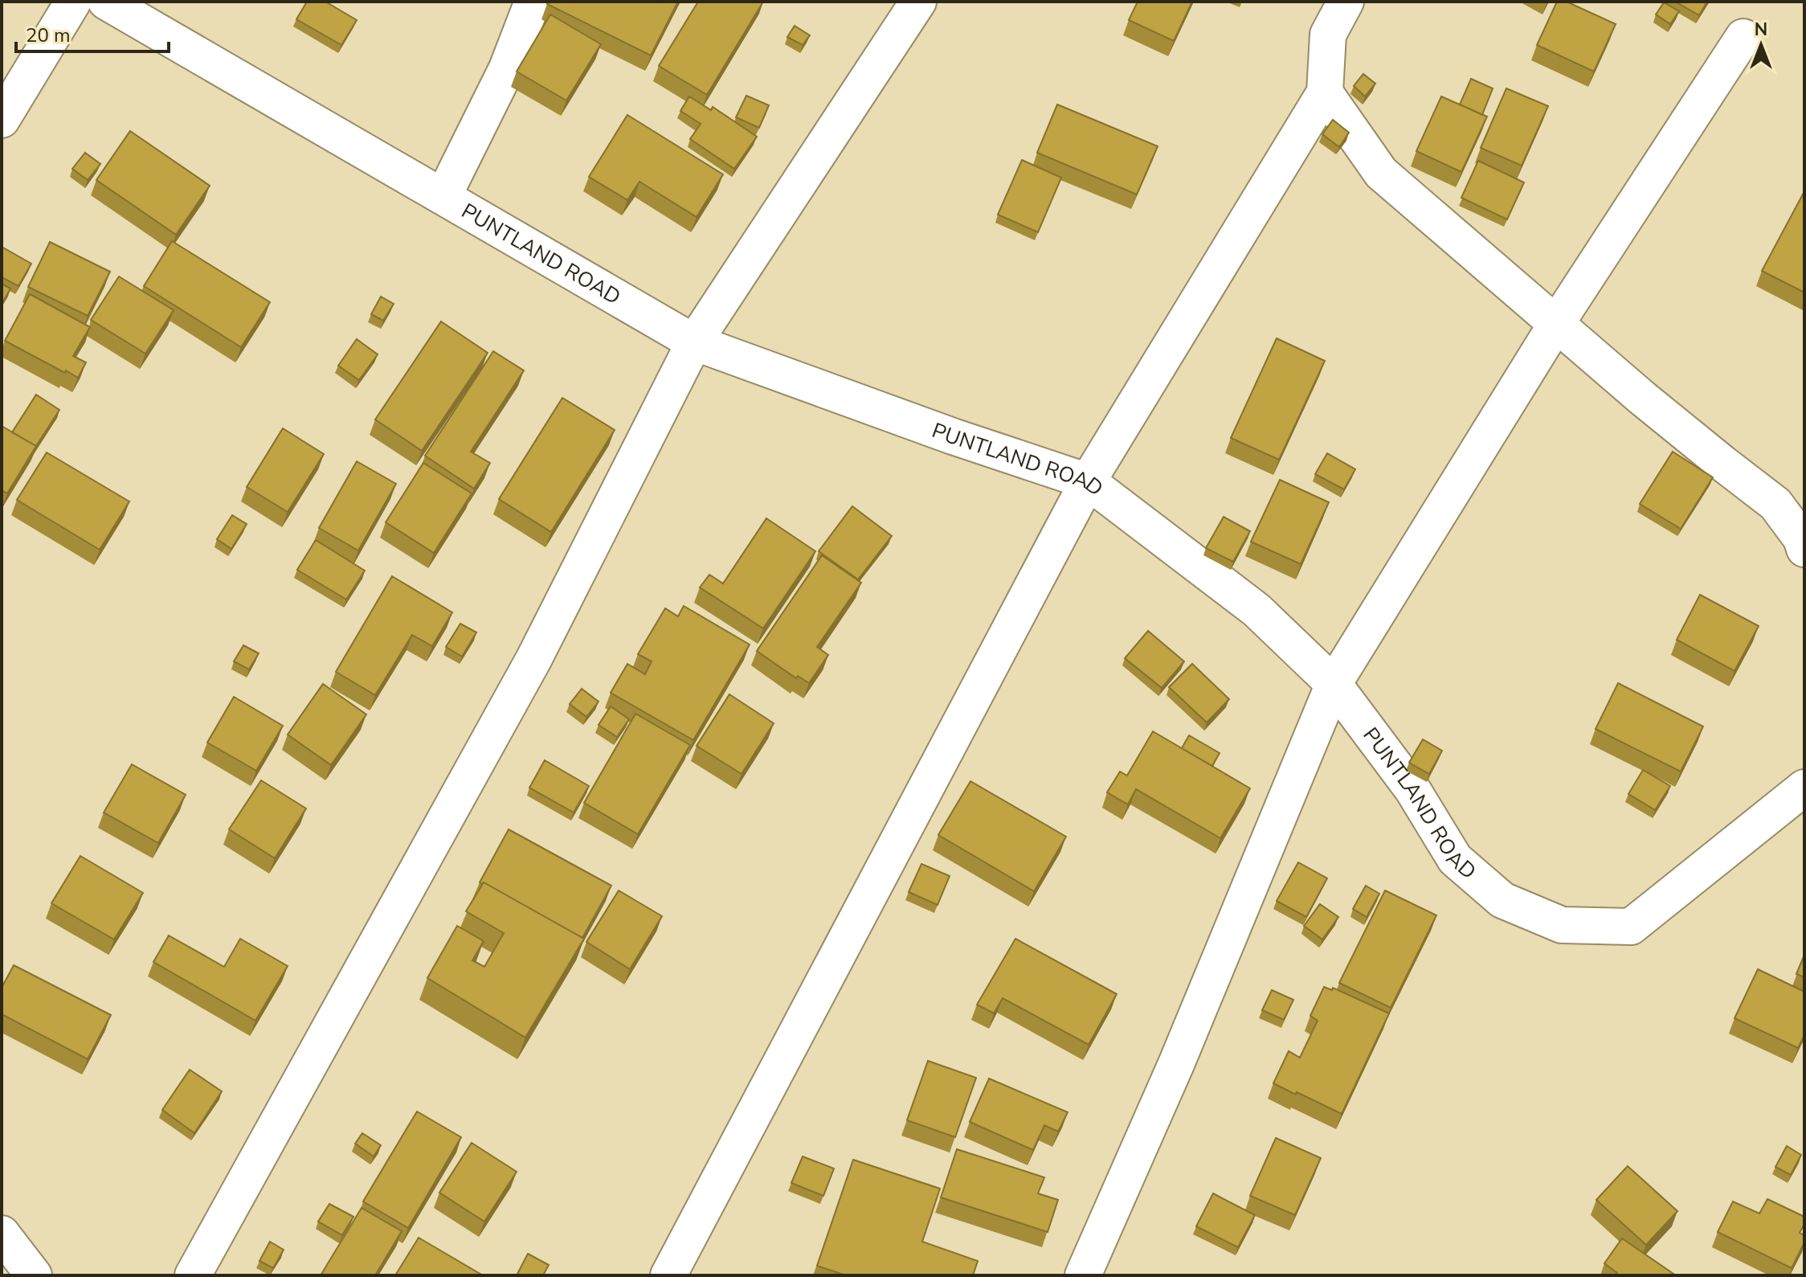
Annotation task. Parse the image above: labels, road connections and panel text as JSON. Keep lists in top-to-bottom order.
{
  "streets": {
    "street": ["PUNTLAND ROAD"]
  },
  "scale_bar": "20 m",
  "north": "top"
}
